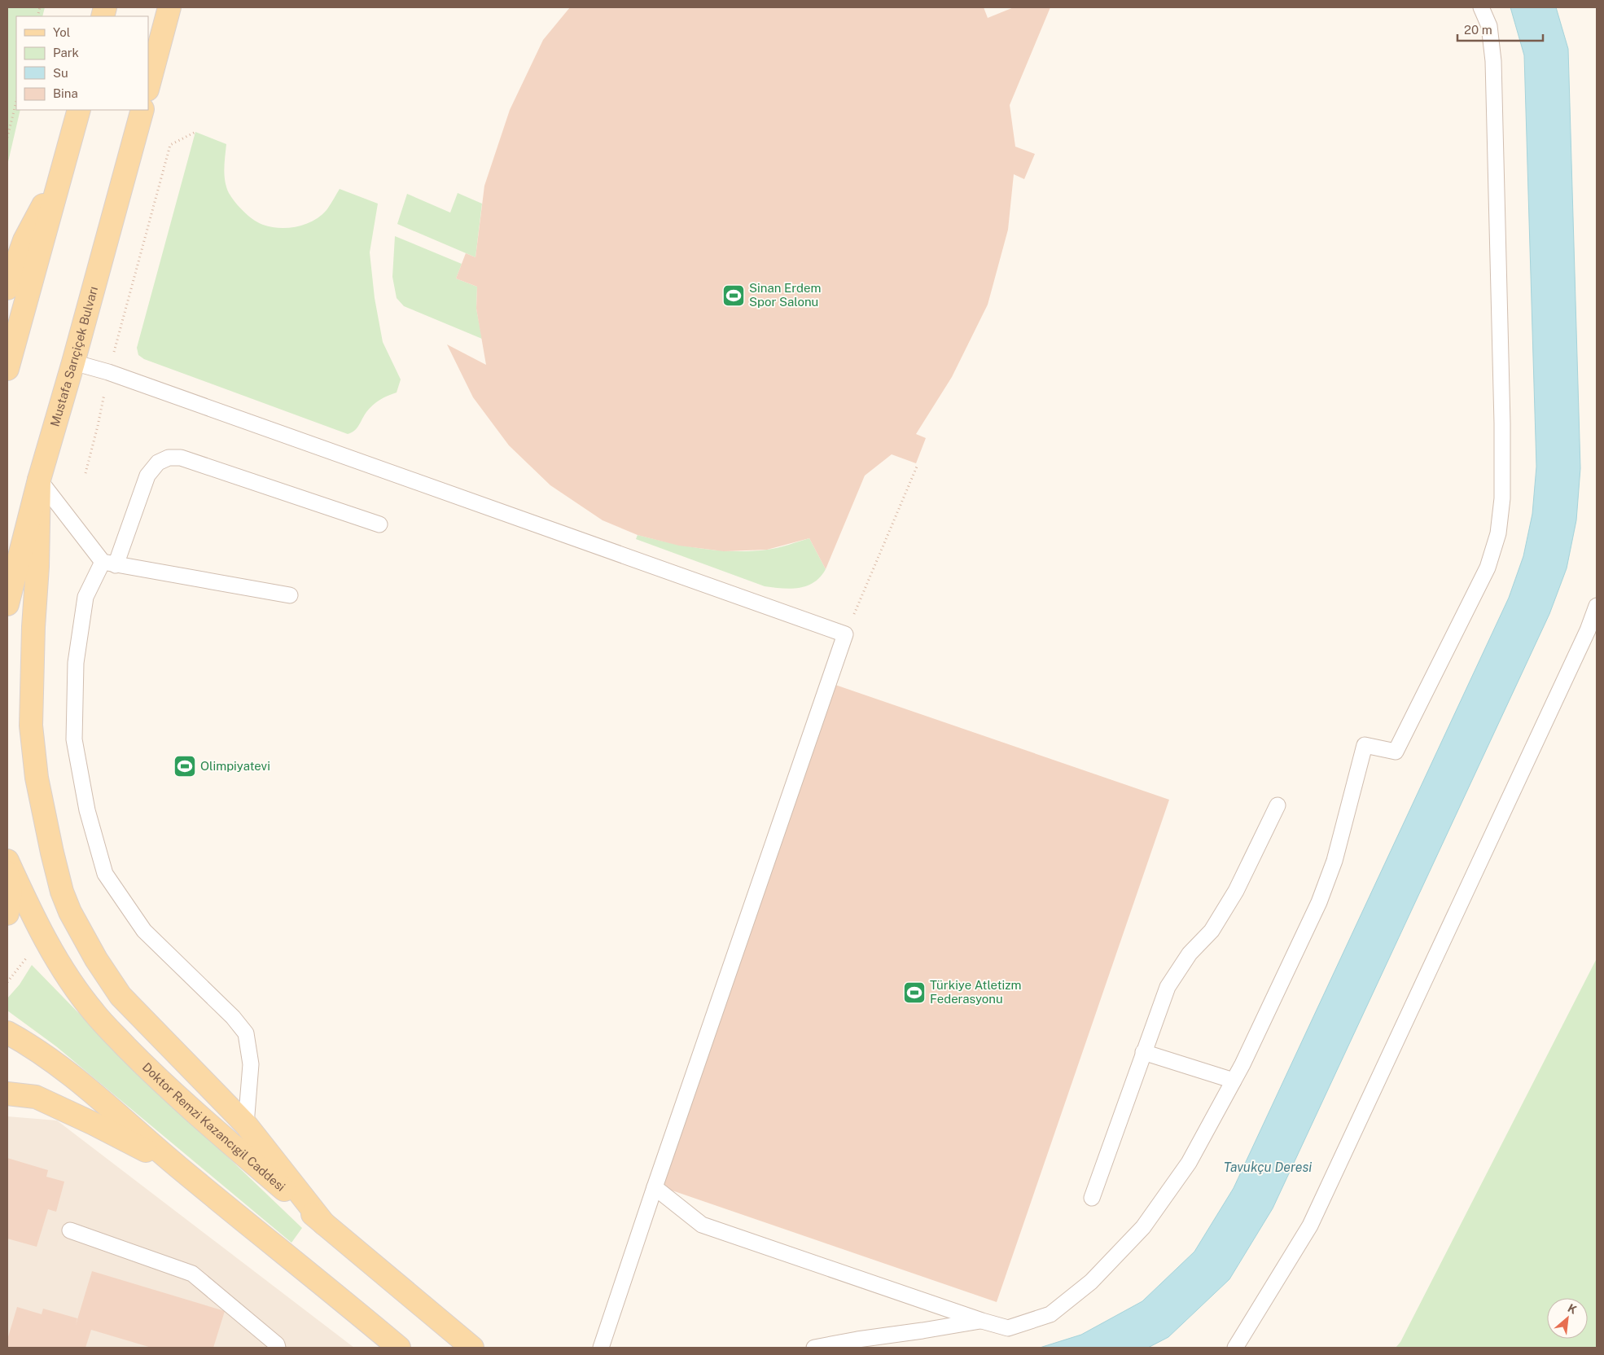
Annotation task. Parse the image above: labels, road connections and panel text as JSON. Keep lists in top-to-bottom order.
{
  "streets": {
    "main road": ["Mustafa Sarıçiçek Bulvarı", "Doktor Remzi Kazancıgil Caddesi"]
  },
  "water": ["Tavukçu Deresi"],
  "places": {
    "sports": ["Sinan Erdem Spor Salonu", "Olimpiyatevi", "Türkiye Atletizm Federasyonu"]
  },
  "legend": [
    "Yol",
    "Park",
    "Su",
    "Bina"
  ],
  "scale_bar": "20 m",
  "north": "top right"
}
